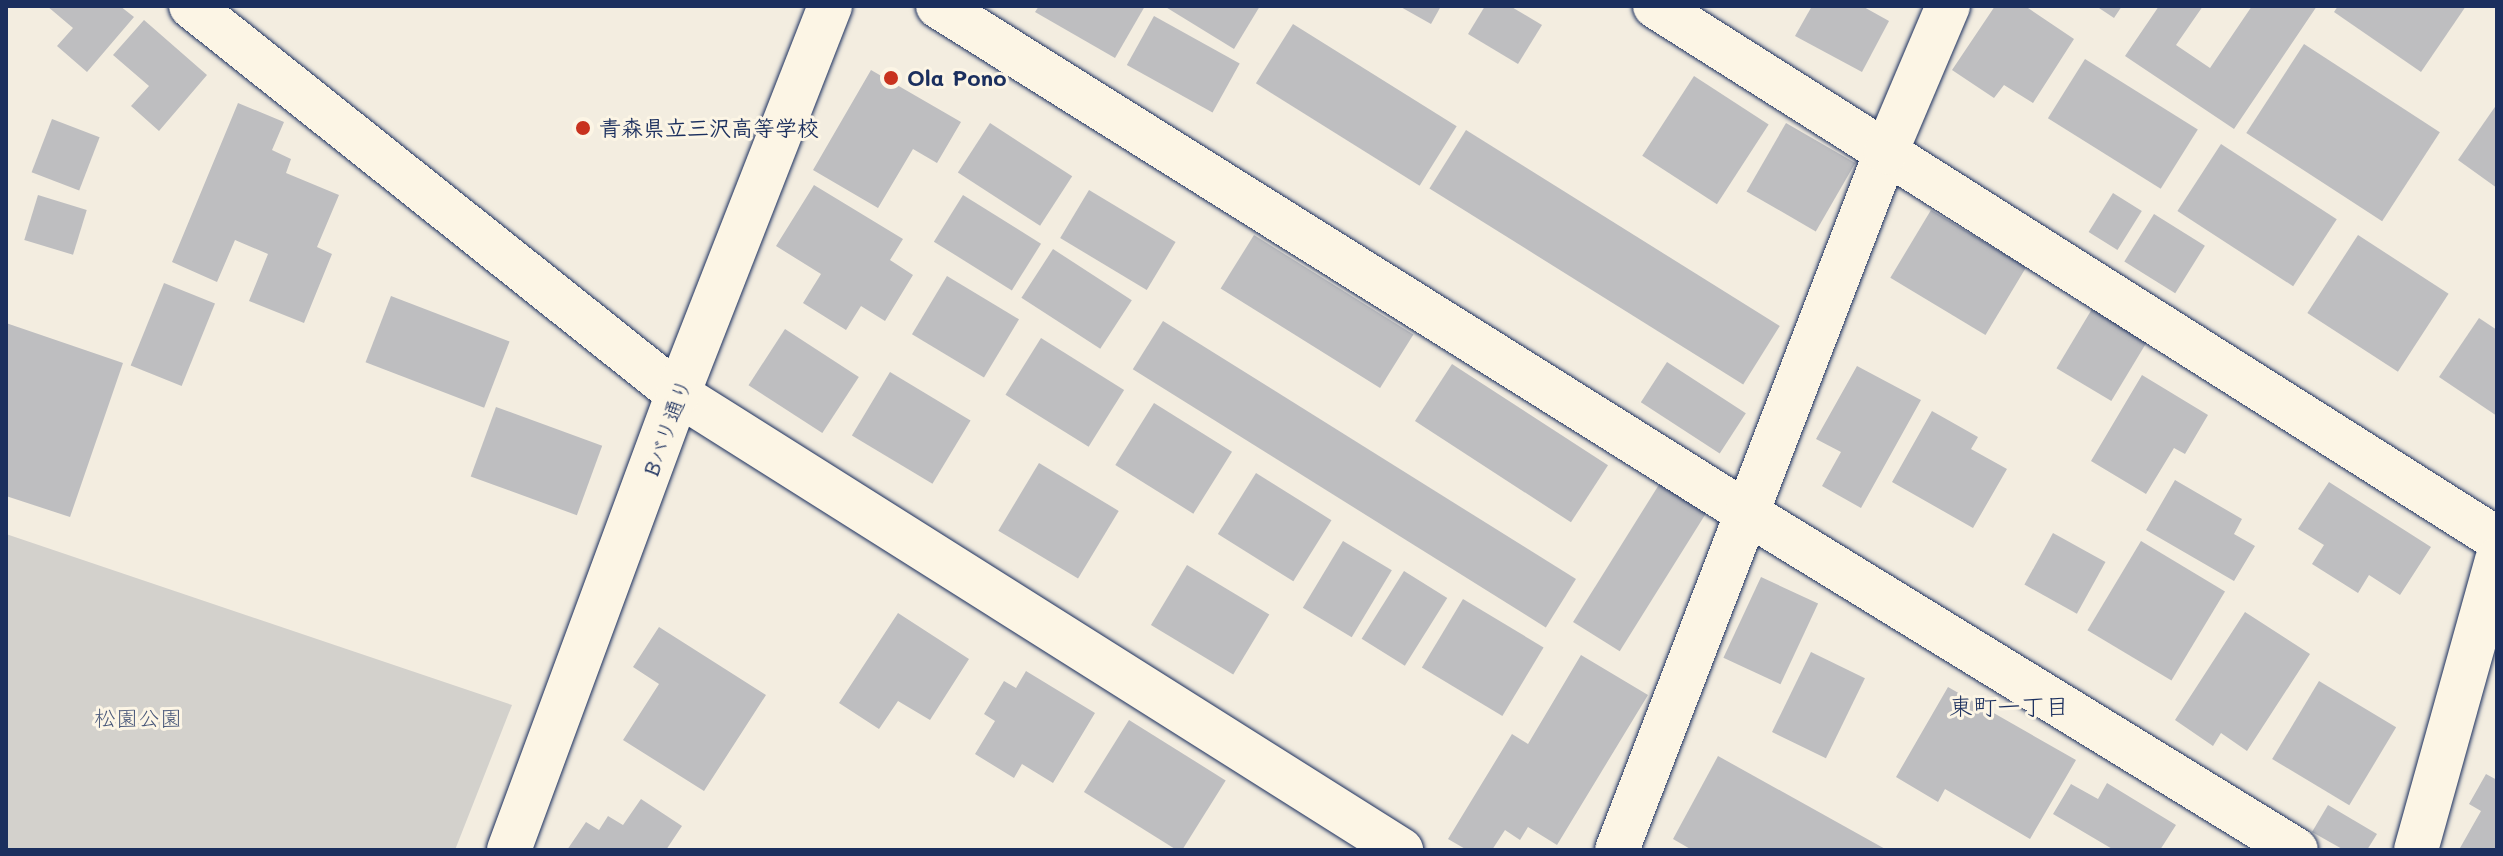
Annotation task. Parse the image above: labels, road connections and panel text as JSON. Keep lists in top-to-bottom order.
{
  "streets": {
    "street": ["Bバリ通り"]
  },
  "districts": ["東町一丁目"],
  "parks": ["松園公園"],
  "places": ["Ola Pono", "青森県立三沢高等学校"]
}
